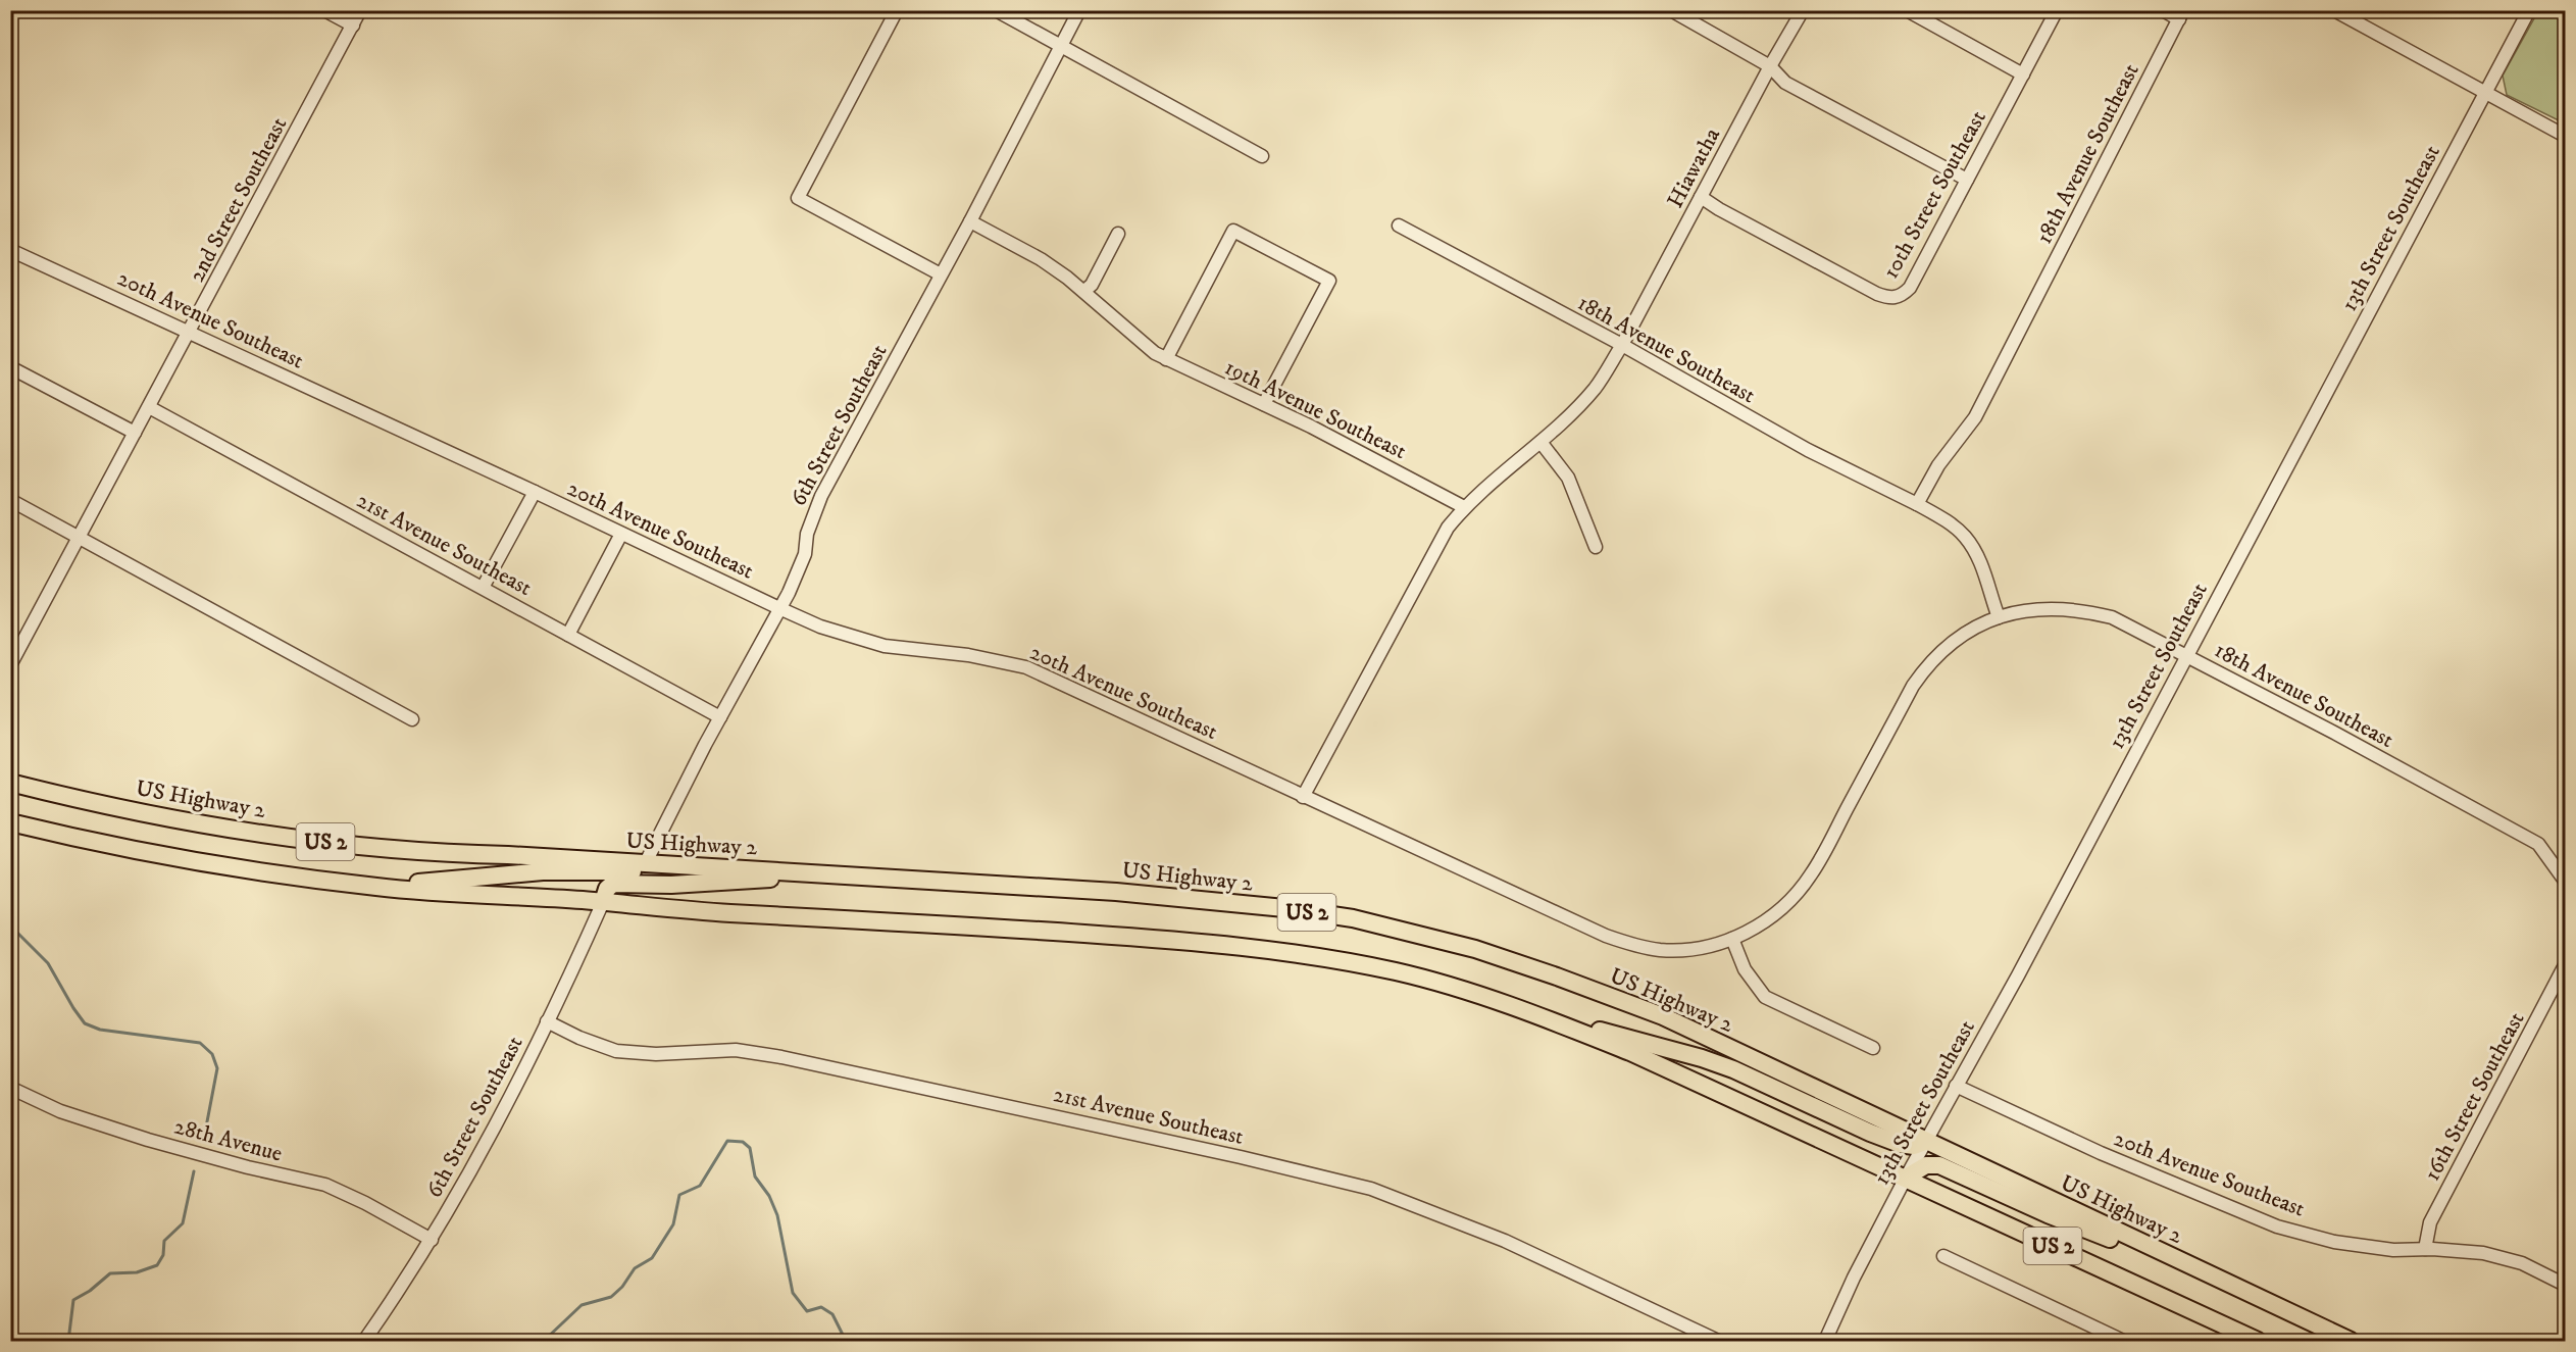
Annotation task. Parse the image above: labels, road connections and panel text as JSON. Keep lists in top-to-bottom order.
{
  "streets": {
    "highway": ["US Highway 2", "US 2"],
    "street": [
      "18th Avenue Southeast",
      "Hiawatha",
      "10th Street Southeast",
      "2nd Street Southeast",
      "13th Street Southeast",
      "20th Avenue Southeast",
      "19th Avenue Southeast",
      "6th Street Southeast",
      "21st Avenue Southeast",
      "16th Street Southeast",
      "28th Avenue"
    ]
  },
  "crossings": [
    ["18th Avenue Southeast", "Hiawatha"],
    ["18th Avenue Southeast", "13th Street Southeast"],
    ["18th Avenue Southeast", "20th Avenue Southeast"],
    ["Hiawatha", "10th Street Southeast"],
    ["2nd Street Southeast", "20th Avenue Southeast"],
    ["2nd Street Southeast", "21st Avenue Southeast"],
    ["13th Street Southeast", "20th Avenue Southeast"],
    ["13th Street Southeast", "US Highway 2"],
    ["13th Street Southeast", "US 2"],
    ["20th Avenue Southeast", "6th Street Southeast"],
    ["20th Avenue Southeast", "16th Street Southeast"],
    ["19th Avenue Southeast", "6th Street Southeast"],
    ["6th Street Southeast", "21st Avenue Southeast"],
    ["6th Street Southeast", "US Highway 2"],
    ["6th Street Southeast", "US 2"],
    ["6th Street Southeast", "28th Avenue"]
  ]
}
